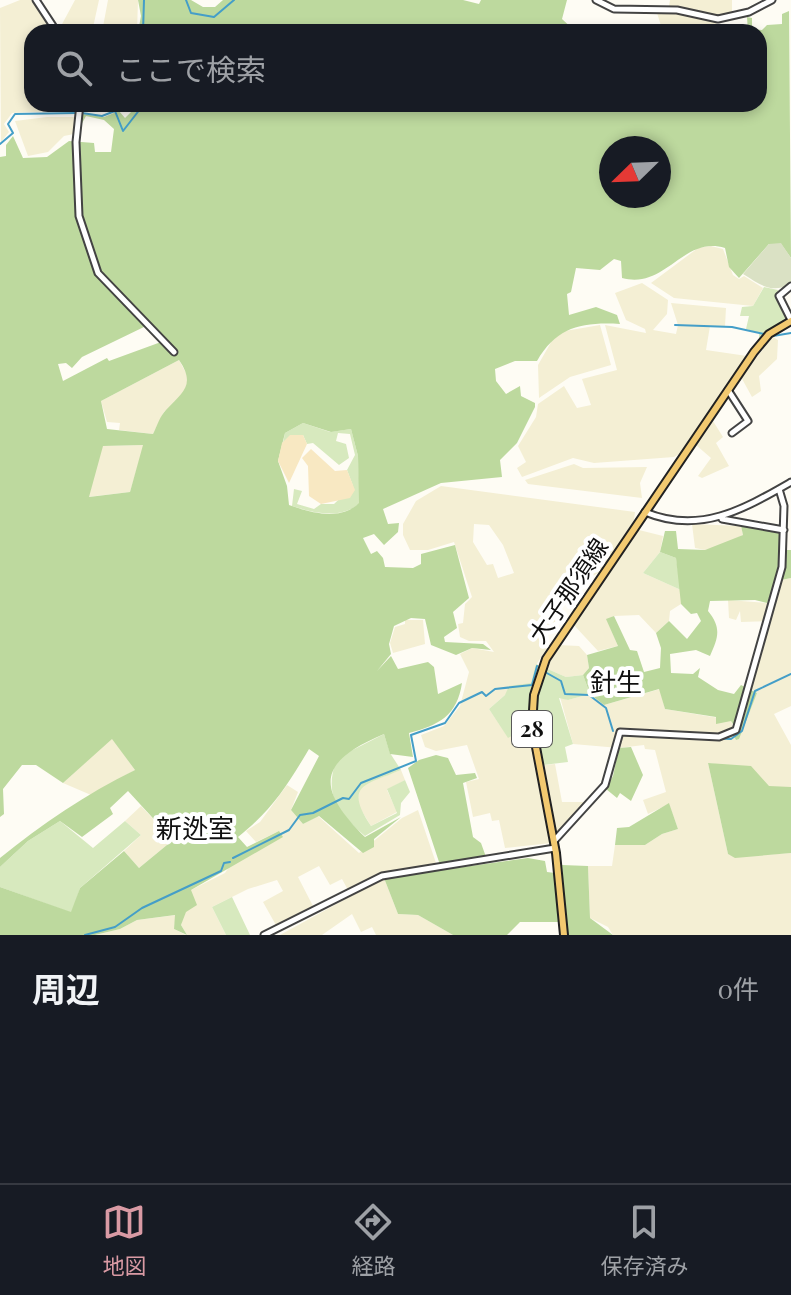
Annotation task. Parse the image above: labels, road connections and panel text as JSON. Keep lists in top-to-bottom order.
{
  "streets": {
    "main road": ["大子那須線", "28"]
  },
  "districts": ["針生", "新迯室"],
  "north": "bottom left",
  "page": {
    "search": "ここで検索",
    "heading": ["周辺", "0件"],
    "nav": ["地図", "経路", "保存済み"]
  }
}
